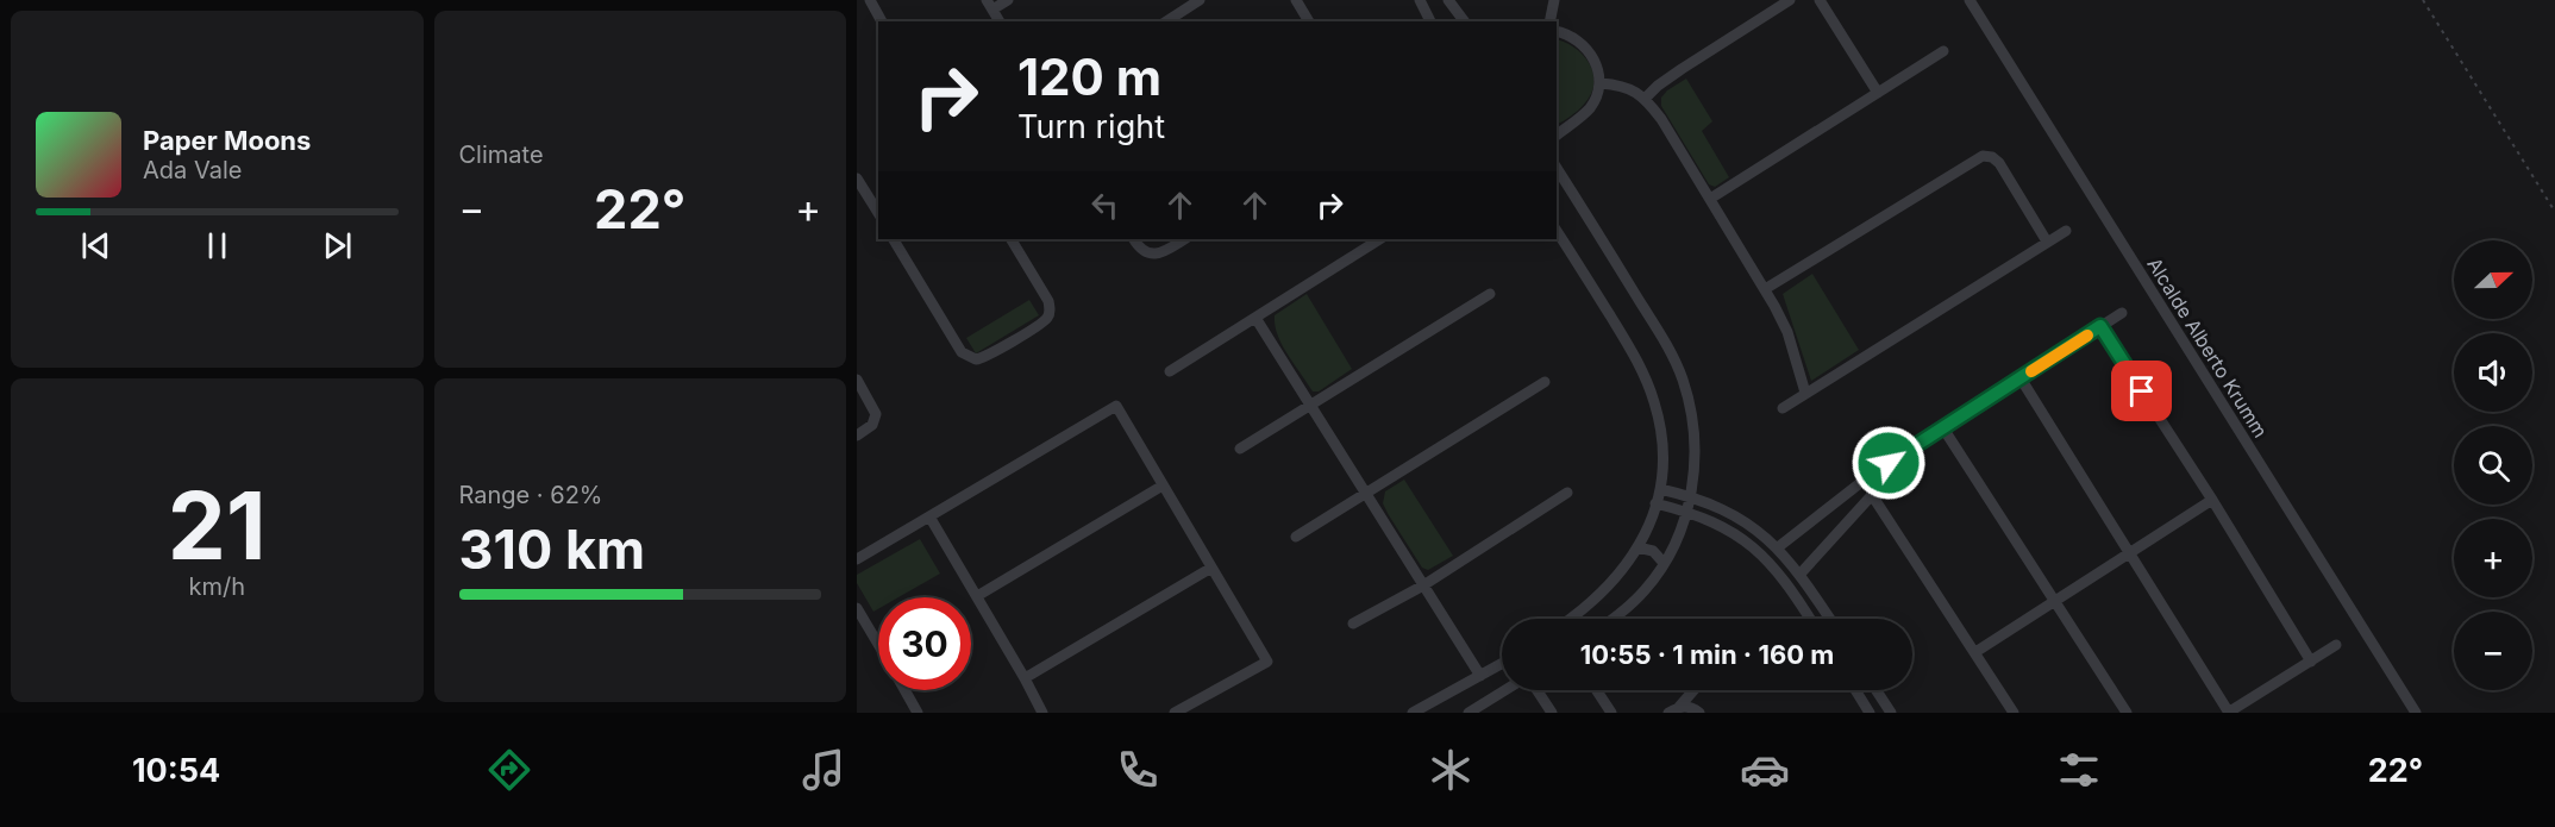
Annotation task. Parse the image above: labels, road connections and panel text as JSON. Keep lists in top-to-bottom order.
{
  "streets": {
    "street": ["Alcalde Alberto Krumm"]
  },
  "north": "right",
  "page": {
    "tile": [
      "Climate",
      ["21", "km/h"],
      ["Range · 62%", "310 km"]
    ],
    "turn": ["120 m", "Turn right"],
    "song": ["Paper Moons", "Ada Vale"],
    "heat": ["−", "22°", "+"],
    "map_buttons": ["+", "−"],
    "limit": "30",
    "trip": "10:55 · 1 min · 160 m",
    "tabs": ["10:54", "22°"]
  }
}
